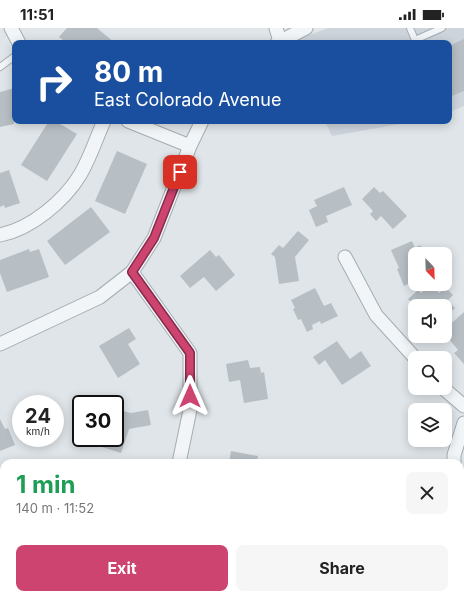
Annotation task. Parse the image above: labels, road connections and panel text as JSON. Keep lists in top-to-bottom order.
{
  "north": "bottom right",
  "page": {
    "status": "11:51",
    "turn": ["80 m", "East Colorado Avenue"],
    "speed": "24 km/h",
    "limit": "30",
    "heading": ["1 min", "140 m · 11:52"],
    "buttons": ["Exit", "Share"]
  }
}
